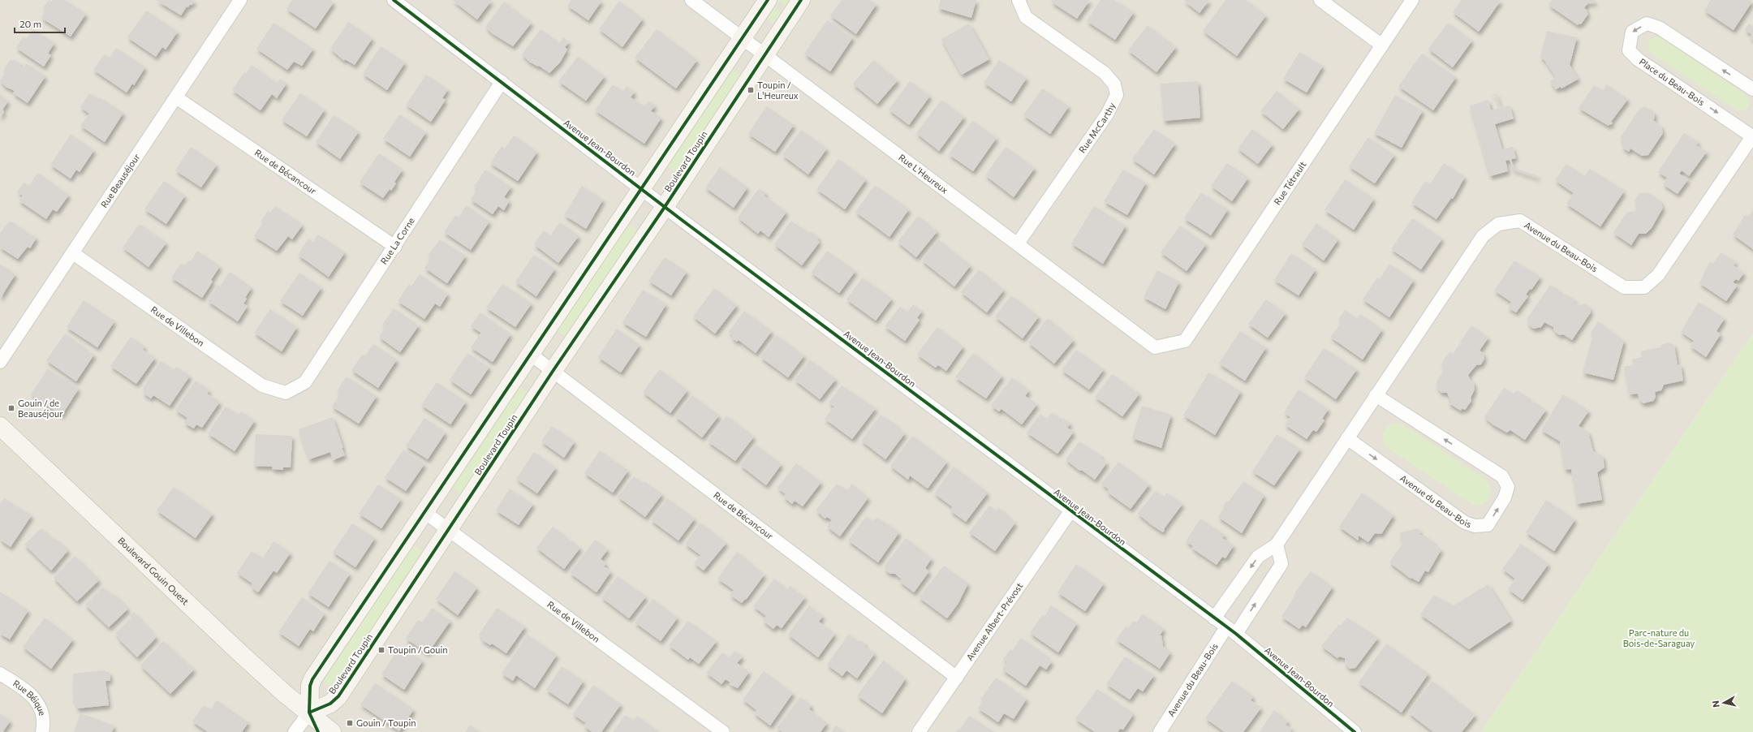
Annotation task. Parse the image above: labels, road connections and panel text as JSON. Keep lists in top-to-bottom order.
{
  "streets": {
    "street": [
      "Place du Beau-Bois",
      "Rue McCarthy",
      "Avenue Jean-Bourdon",
      "Boulevard Toupin",
      "Rue de Bécancour",
      "Rue L'Heureux",
      "Rue Beauséjour",
      "Rue Tétrault",
      "Rue La Corne",
      "Avenue du Beau-Bois",
      "Rue de Villebon",
      "Boulevard Gouin Ouest",
      "Avenue Albert-Prévost",
      "Rue Béique"
    ]
  },
  "crossings": [
    ["Place du Beau-Bois", "Avenue du Beau-Bois"],
    ["Rue McCarthy", "Rue L'Heureux"],
    ["Avenue Jean-Bourdon", "Boulevard Toupin"],
    ["Avenue Jean-Bourdon", "Rue La Corne"],
    ["Avenue Jean-Bourdon", "Avenue du Beau-Bois"],
    ["Avenue Jean-Bourdon", "Avenue Albert-Prévost"],
    ["Boulevard Toupin", "Rue de Bécancour"],
    ["Boulevard Toupin", "Rue L'Heureux"],
    ["Boulevard Toupin", "Rue de Villebon"],
    ["Boulevard Toupin", "Boulevard Gouin Ouest"],
    ["Rue de Bécancour", "Rue Beauséjour"],
    ["Rue de Bécancour", "Rue La Corne"],
    ["Rue de Bécancour", "Avenue Albert-Prévost"],
    ["Rue L'Heureux", "Rue Tétrault"],
    ["Rue Beauséjour", "Rue de Villebon"],
    ["Rue La Corne", "Rue de Villebon"]
  ],
  "parks": ["Parc-nature du Bois-de-Saraguay"],
  "places": {
    "transit": [
      "Toupin / L'Heureux",
      "Gouin / de Beauséjour",
      "Toupin / Gouin",
      "Gouin / Toupin"
    ]
  },
  "scale_bar": "20 m",
  "north": "left"
}
